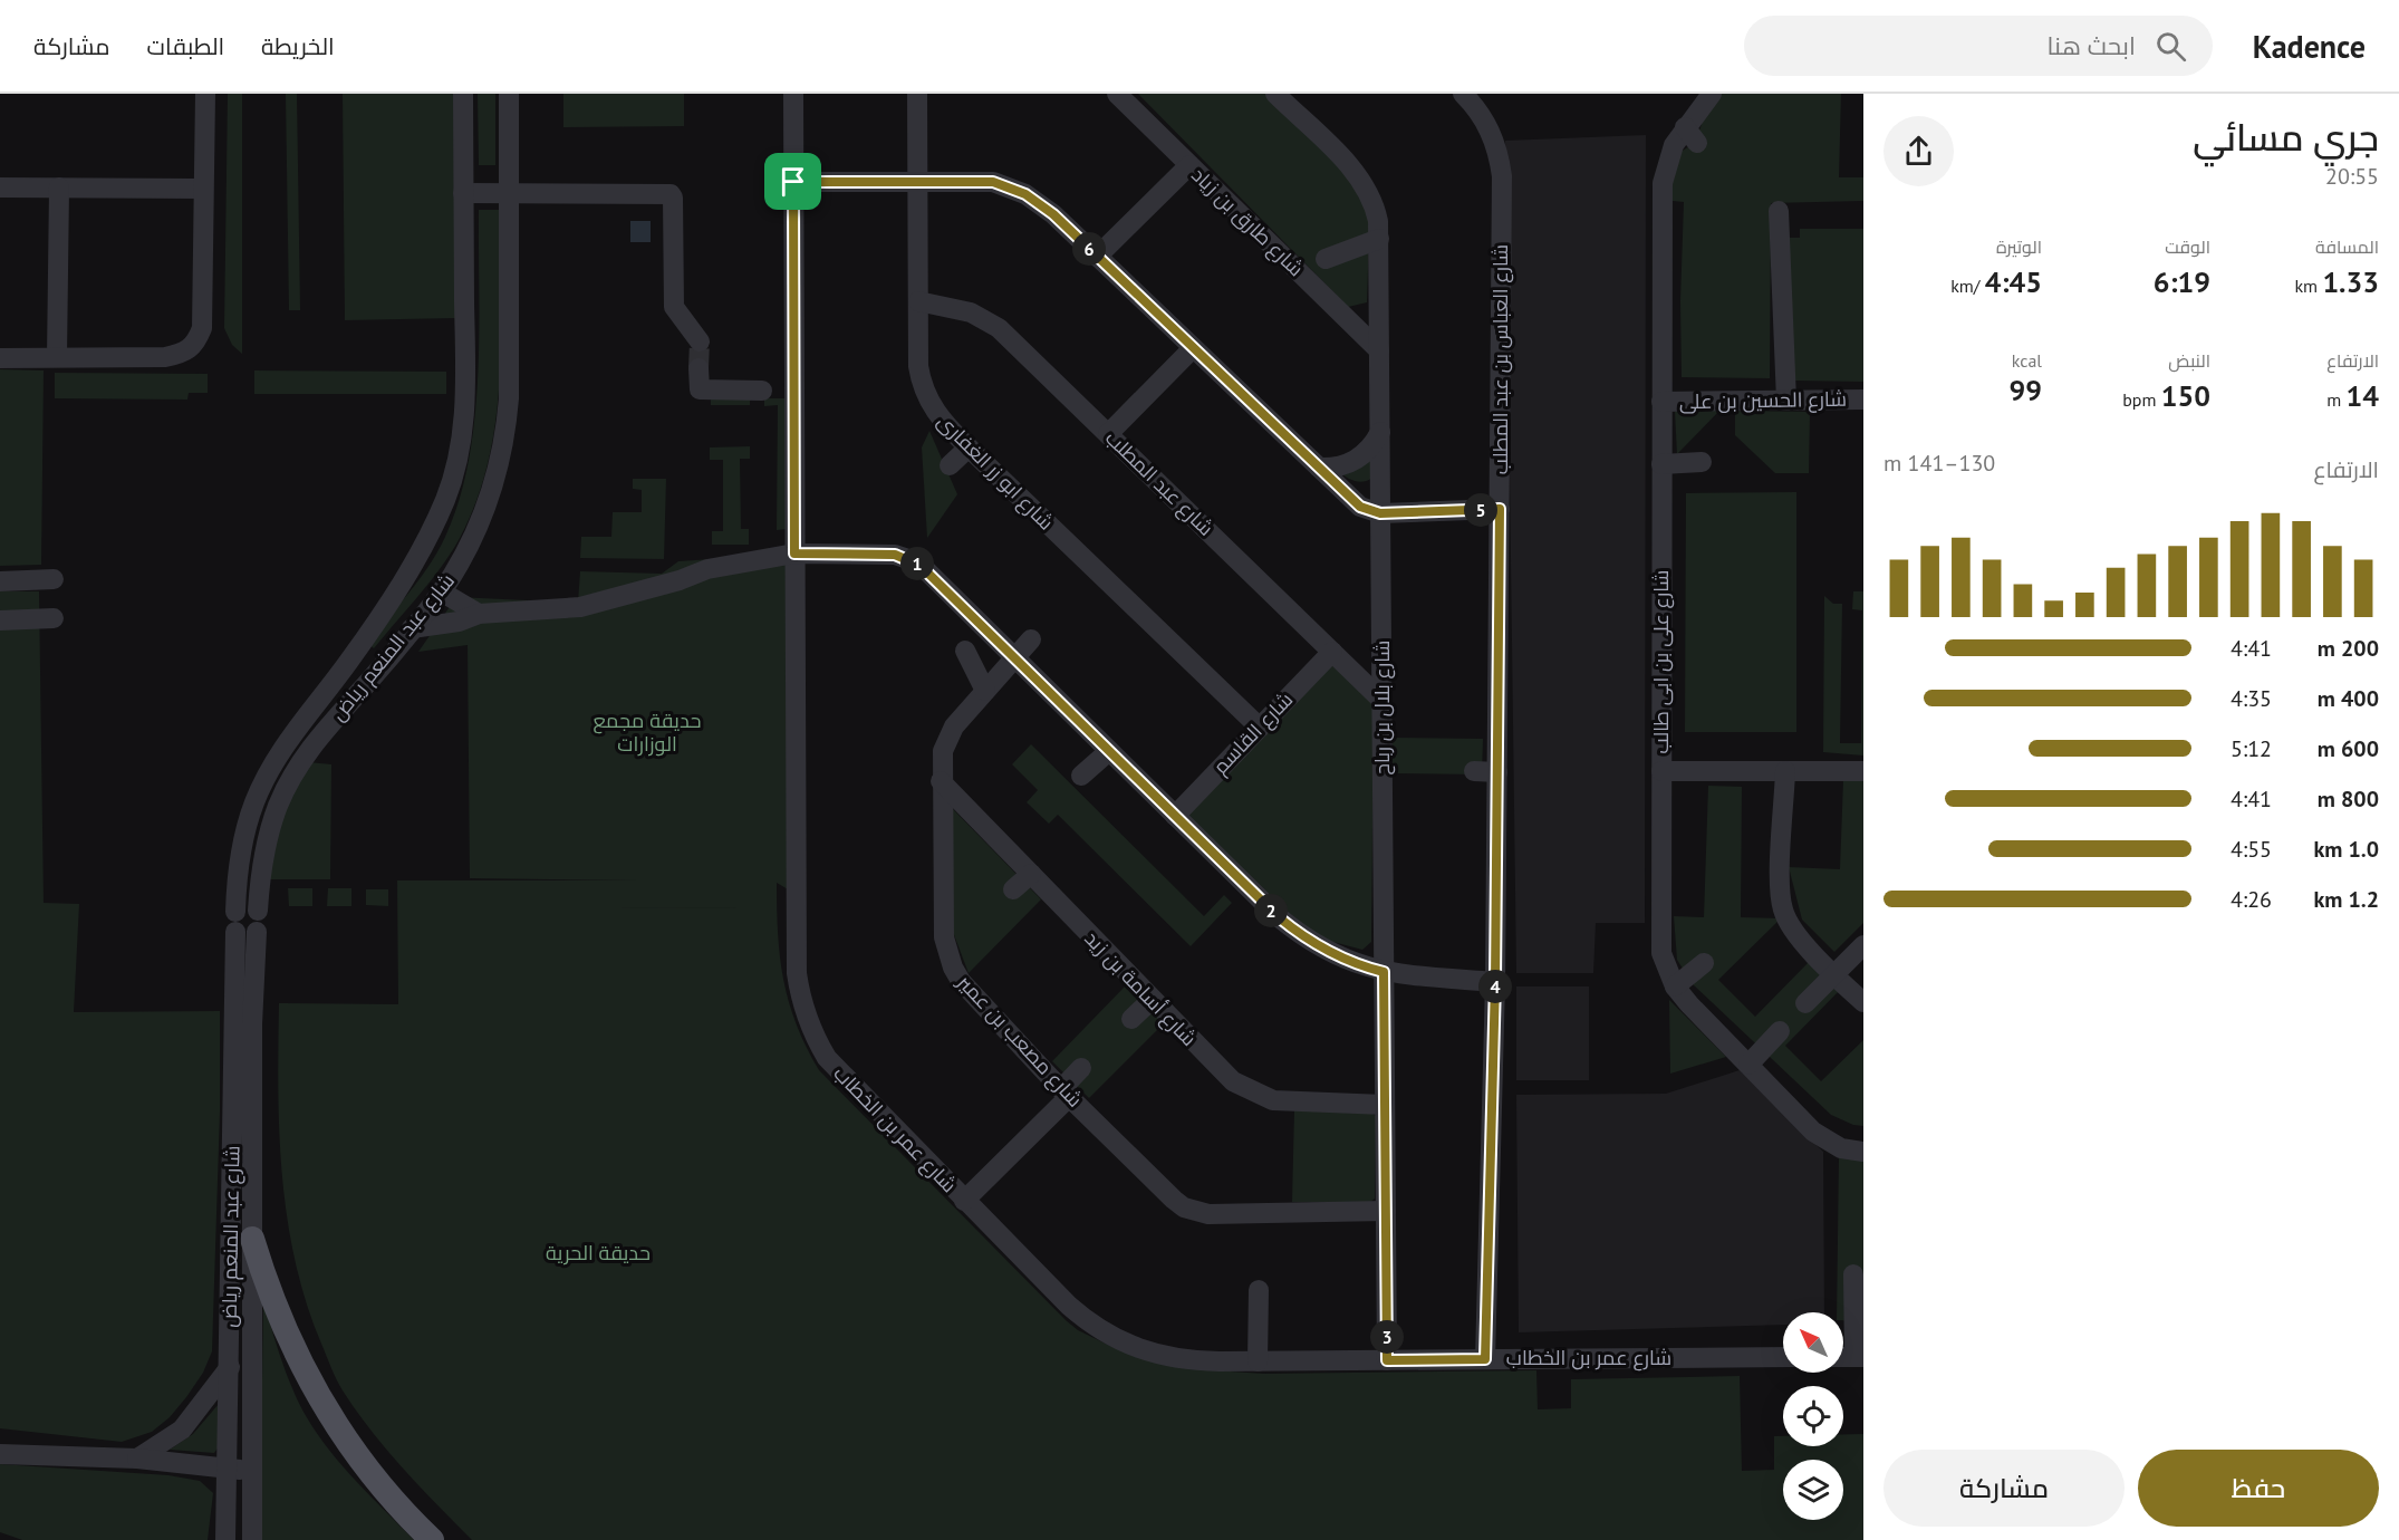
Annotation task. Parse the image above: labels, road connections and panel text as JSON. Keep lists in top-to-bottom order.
{
  "streets": {
    "street": [
      "شارع طارق بن زياد",
      "شارع العباس بن عبد المطلب",
      "شارع الحسين بن على",
      "شارع ابو زر الغفارى",
      "شارع عبد المطلب",
      "شارع عبد المنعم رياض",
      "شارع على بن ابى طالب",
      "شارع بلال بن رباح",
      "شارع القاسم",
      "شارع أسامة بن زيد",
      "شارع مصعب بن عمير",
      "شارع عمر بن الخطاب"
    ]
  },
  "crossings": [
    ["شارع طارق بن زياد", "شارع بلال بن رباح"],
    ["شارع العباس بن عبد المطلب", "شارع عمر بن الخطاب"],
    ["شارع الحسين بن على", "شارع على بن ابى طالب"],
    ["شارع ابو زر الغفارى", "شارع عبد المطلب"],
    ["شارع ابو زر الغفارى", "شارع القاسم"],
    ["شارع عبد المطلب", "شارع بلال بن رباح"],
    ["شارع عبد المطلب", "شارع القاسم"],
    ["شارع بلال بن رباح", "شارع أسامة بن زيد"],
    ["شارع بلال بن رباح", "شارع مصعب بن عمير"],
    ["شارع بلال بن رباح", "شارع عمر بن الخطاب"],
    ["شارع أسامة بن زيد", "شارع مصعب بن عمير"]
  ],
  "parks": ["حديقة مجمع الوزارات", "حديقة الحرية"],
  "north": "top left",
  "page": {
    "header": "Kadence",
    "search": "ابحث هنا",
    "nav": ["الخريطة", "الطبقات", "مشاركة"],
    "heading": ["جري مسائي", "20:55"],
    "stats": [
      ["المسافة", "1.33 km"],
      ["الوقت", "6:19"],
      ["الوتيرة", "4:45 /km"],
      ["الارتفاع", "14 m"],
      ["النبض", "150 bpm"],
      ["kcal", "99"]
    ],
    "pins": [
      "6",
      "5",
      "1",
      "2",
      "4",
      "3"
    ],
    "chart": ["الارتفاع", "130–141 m"],
    "list": [
      {
        "name": "200 m",
        "note": "4:41"
      },
      {
        "name": "400 m",
        "note": "4:35"
      },
      {
        "name": "600 m",
        "note": "5:12"
      },
      {
        "name": "800 m",
        "note": "4:41"
      },
      {
        "name": "1.0 km",
        "note": "4:55"
      },
      {
        "name": "1.2 km",
        "note": "4:26"
      }
    ],
    "buttons": ["حفظ", "مشاركة"]
  }
}
